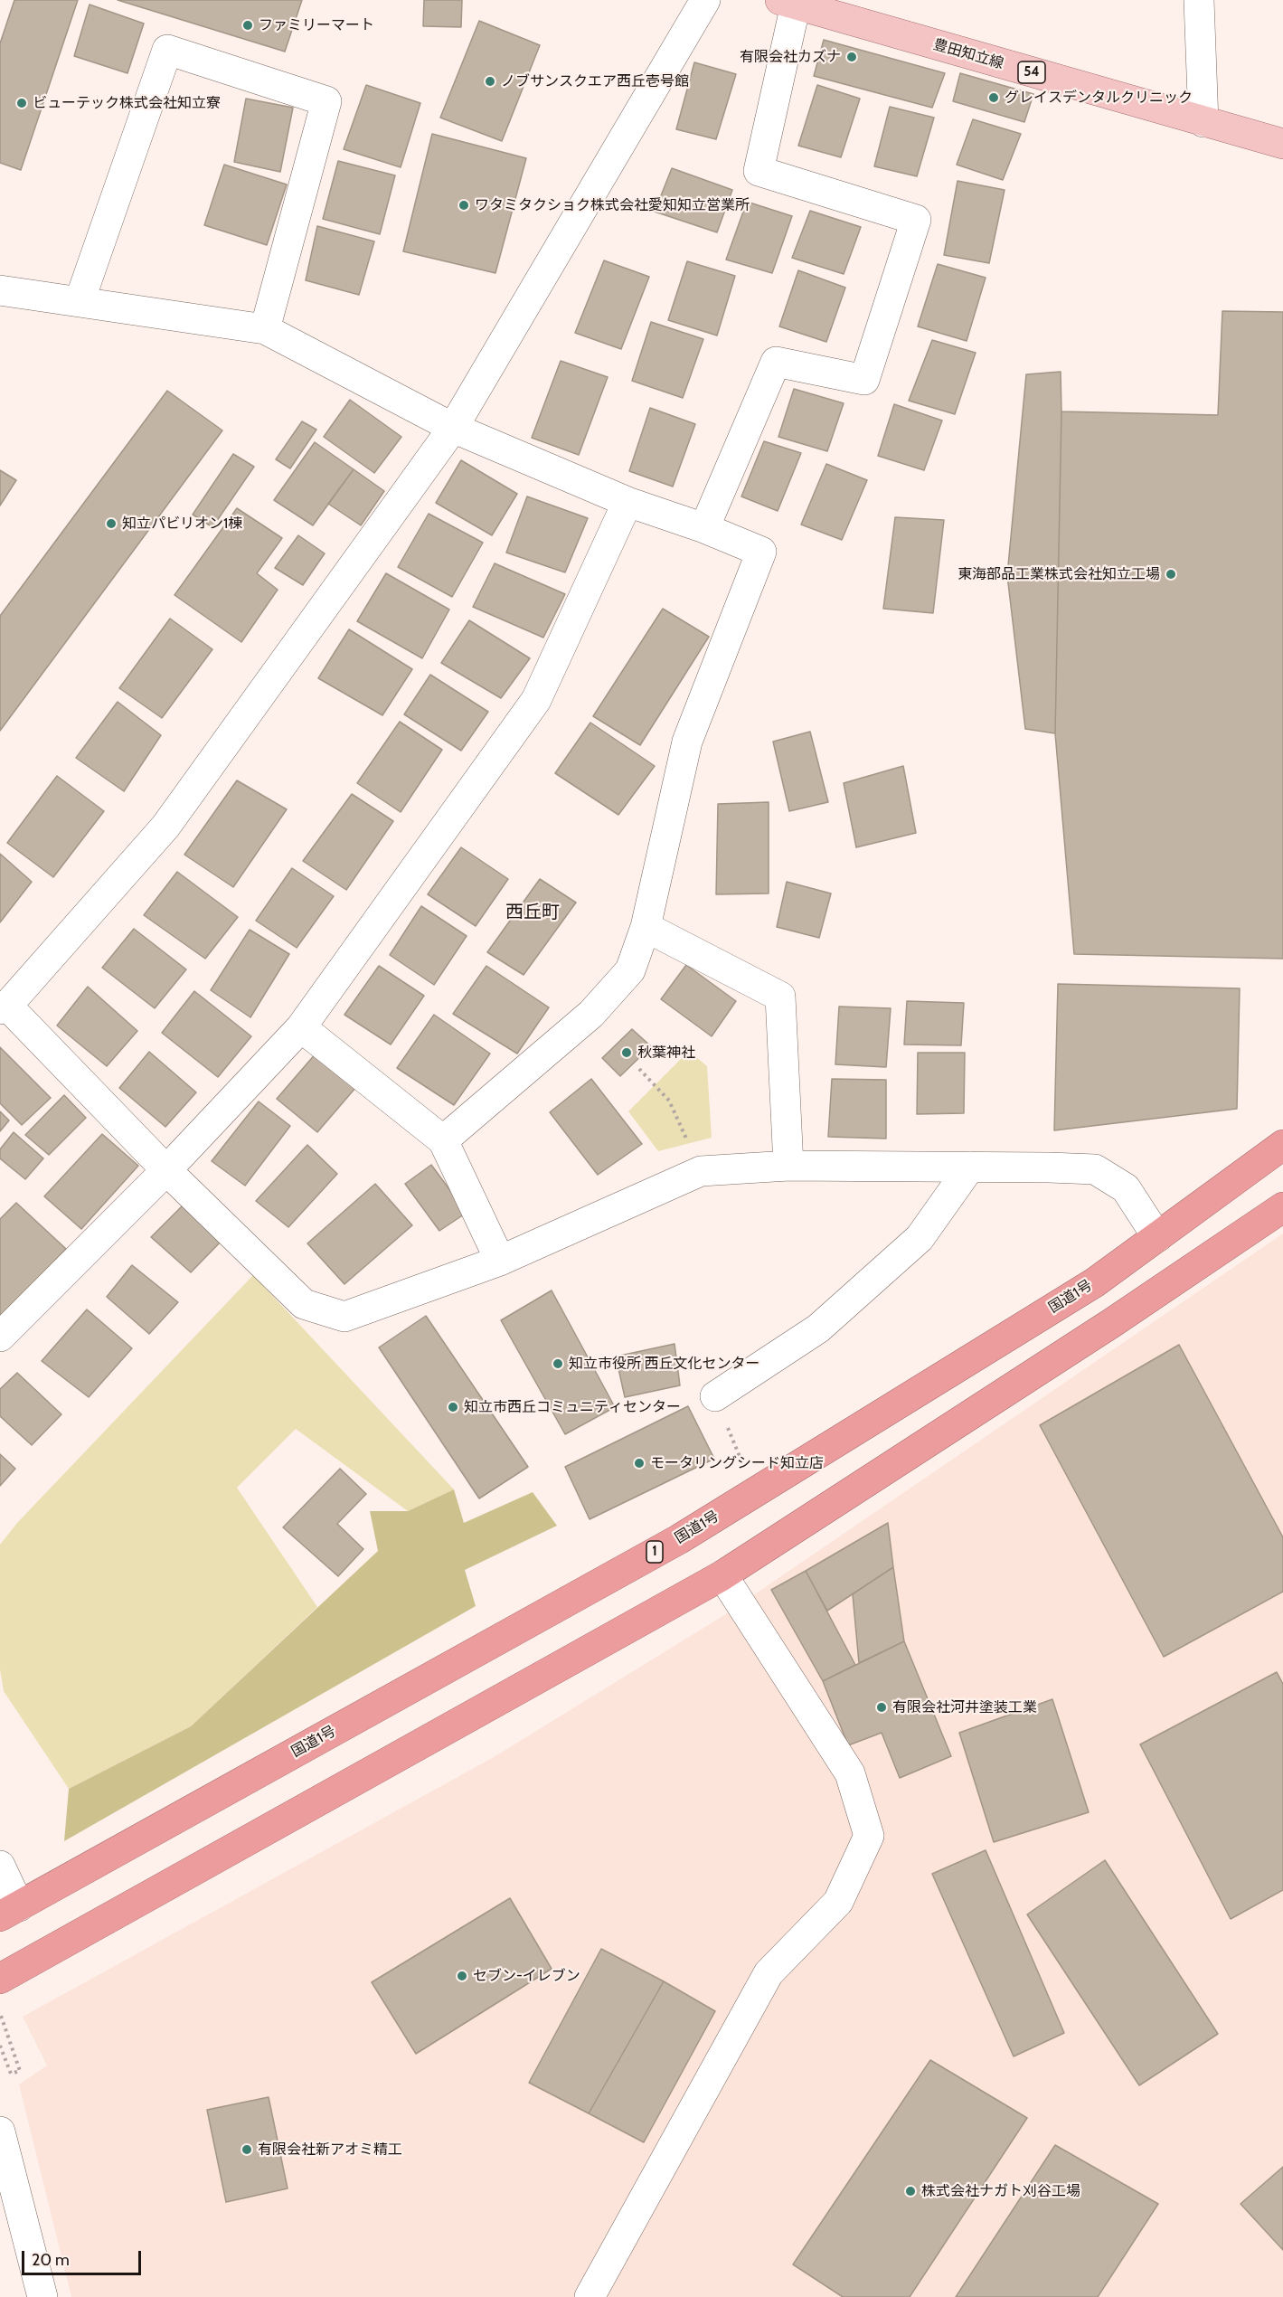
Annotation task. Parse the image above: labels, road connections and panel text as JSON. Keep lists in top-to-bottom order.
{
  "streets": {
    "highway": ["国道1号", "1"],
    "main road": ["豊田知立線", "54"]
  },
  "districts": ["西丘町"],
  "places": [
    "ファミリーマート",
    "有限会社カズナ",
    "ノブサンスクエア西丘壱号館",
    "グレイスデンタルクリニック",
    "ビューテック株式会社知立寮",
    "ワタミタクショク株式会社愛知知立営業所",
    "知立パビリオン1棟",
    "東海部品工業株式会社知立工場",
    "秋葉神社",
    "知立市役所 西丘文化センター",
    "知立市西丘コミュニティセンター",
    "モータリングシード知立店",
    "有限会社河井塗装工業",
    "セブン-イレブン",
    "有限会社新アオミ精工",
    "株式会社ナガト刈谷工場"
  ],
  "scale_bar": "20 m"
}
